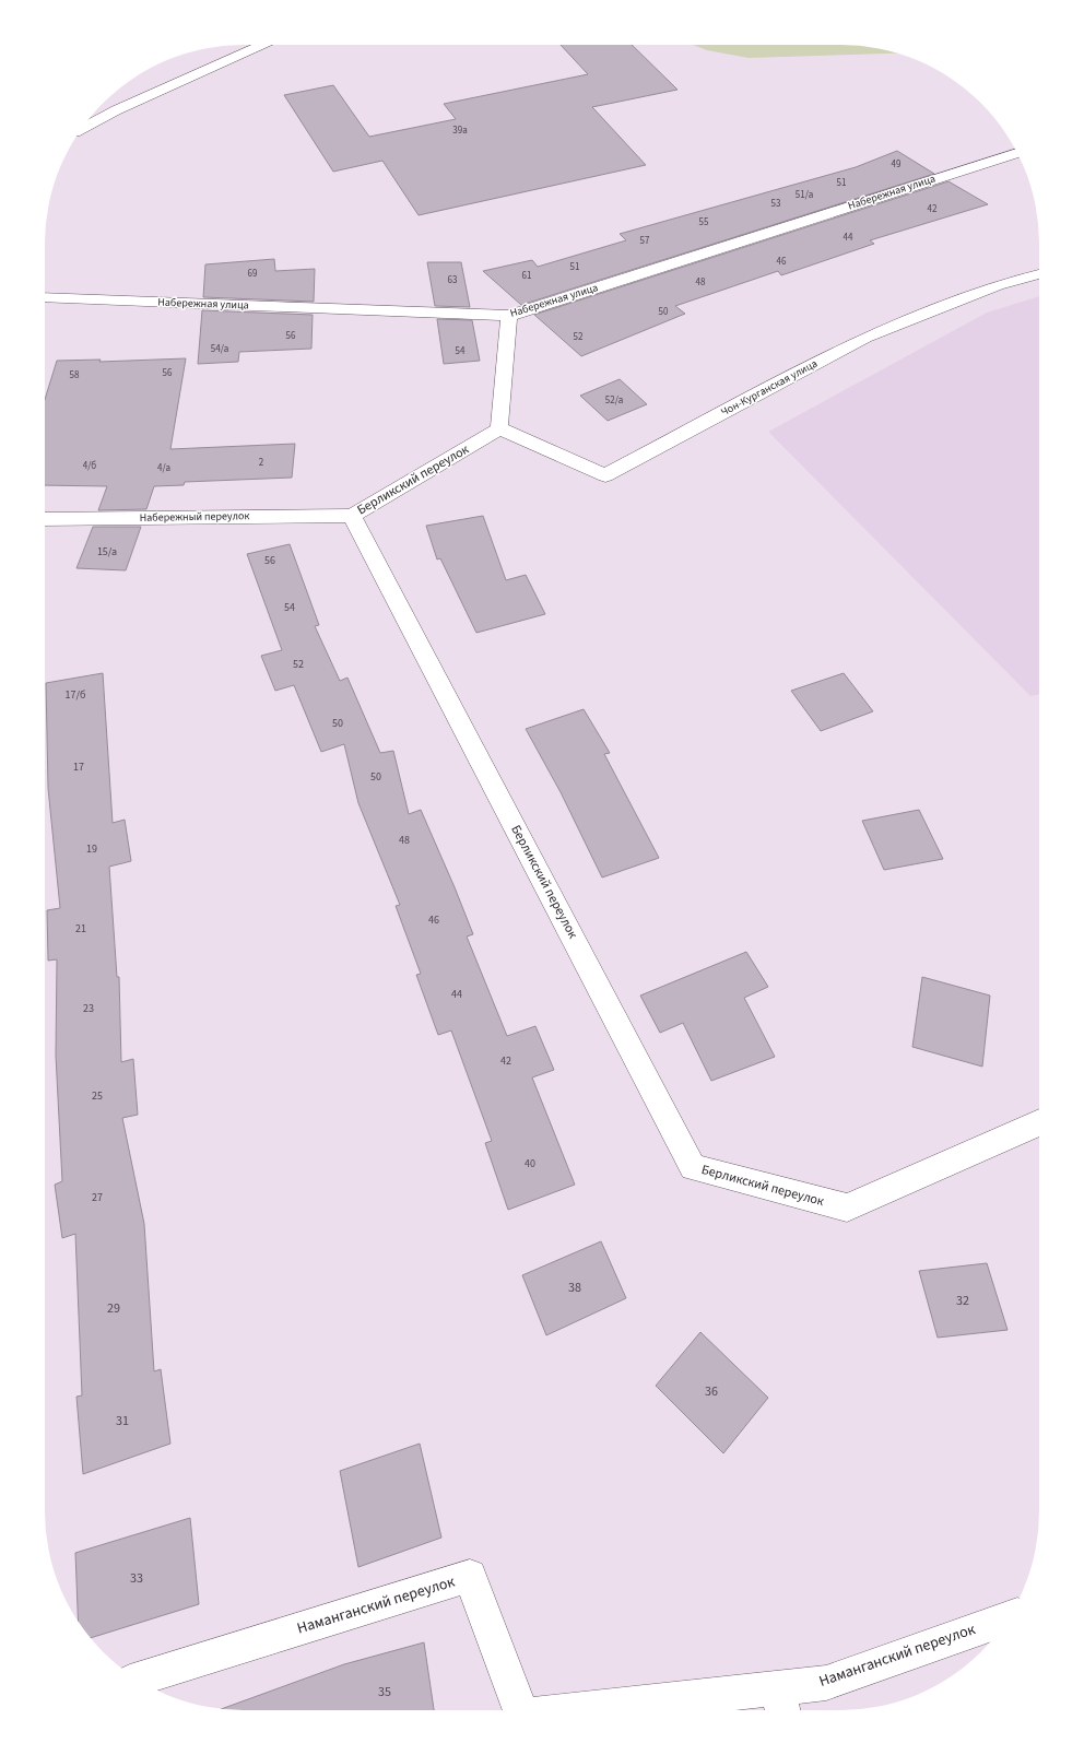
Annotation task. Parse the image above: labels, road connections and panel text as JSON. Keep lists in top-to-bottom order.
{
  "streets": {
    "street": [
      "Набережная улица",
      "Чон-Курганская улица",
      "Берликский переулок",
      "Набережный переулок",
      "Наманганский переулок"
    ]
  },
  "crossings": [
    ["Чон-Курганская улица", "Берликский переулок"],
    ["Берликский переулок", "Набережный переулок"]
  ],
  "house_numbers": [
    "39а",
    "49",
    "51",
    "51/а",
    "53",
    "42",
    "55",
    "44",
    "57",
    "46",
    "51",
    "69",
    "61",
    "63",
    "48",
    "50",
    "56",
    "52",
    "54/а",
    "54",
    "56",
    "58",
    "52/а",
    "2",
    "4/б",
    "4/а",
    "15/а",
    "56",
    "54",
    "52",
    "17/б",
    "50",
    "17",
    "50",
    "48",
    "19",
    "46",
    "21",
    "44",
    "23",
    "42",
    "25",
    "40",
    "27",
    "38",
    "32",
    "29",
    "36",
    "31",
    "33",
    "35"
  ]
}
